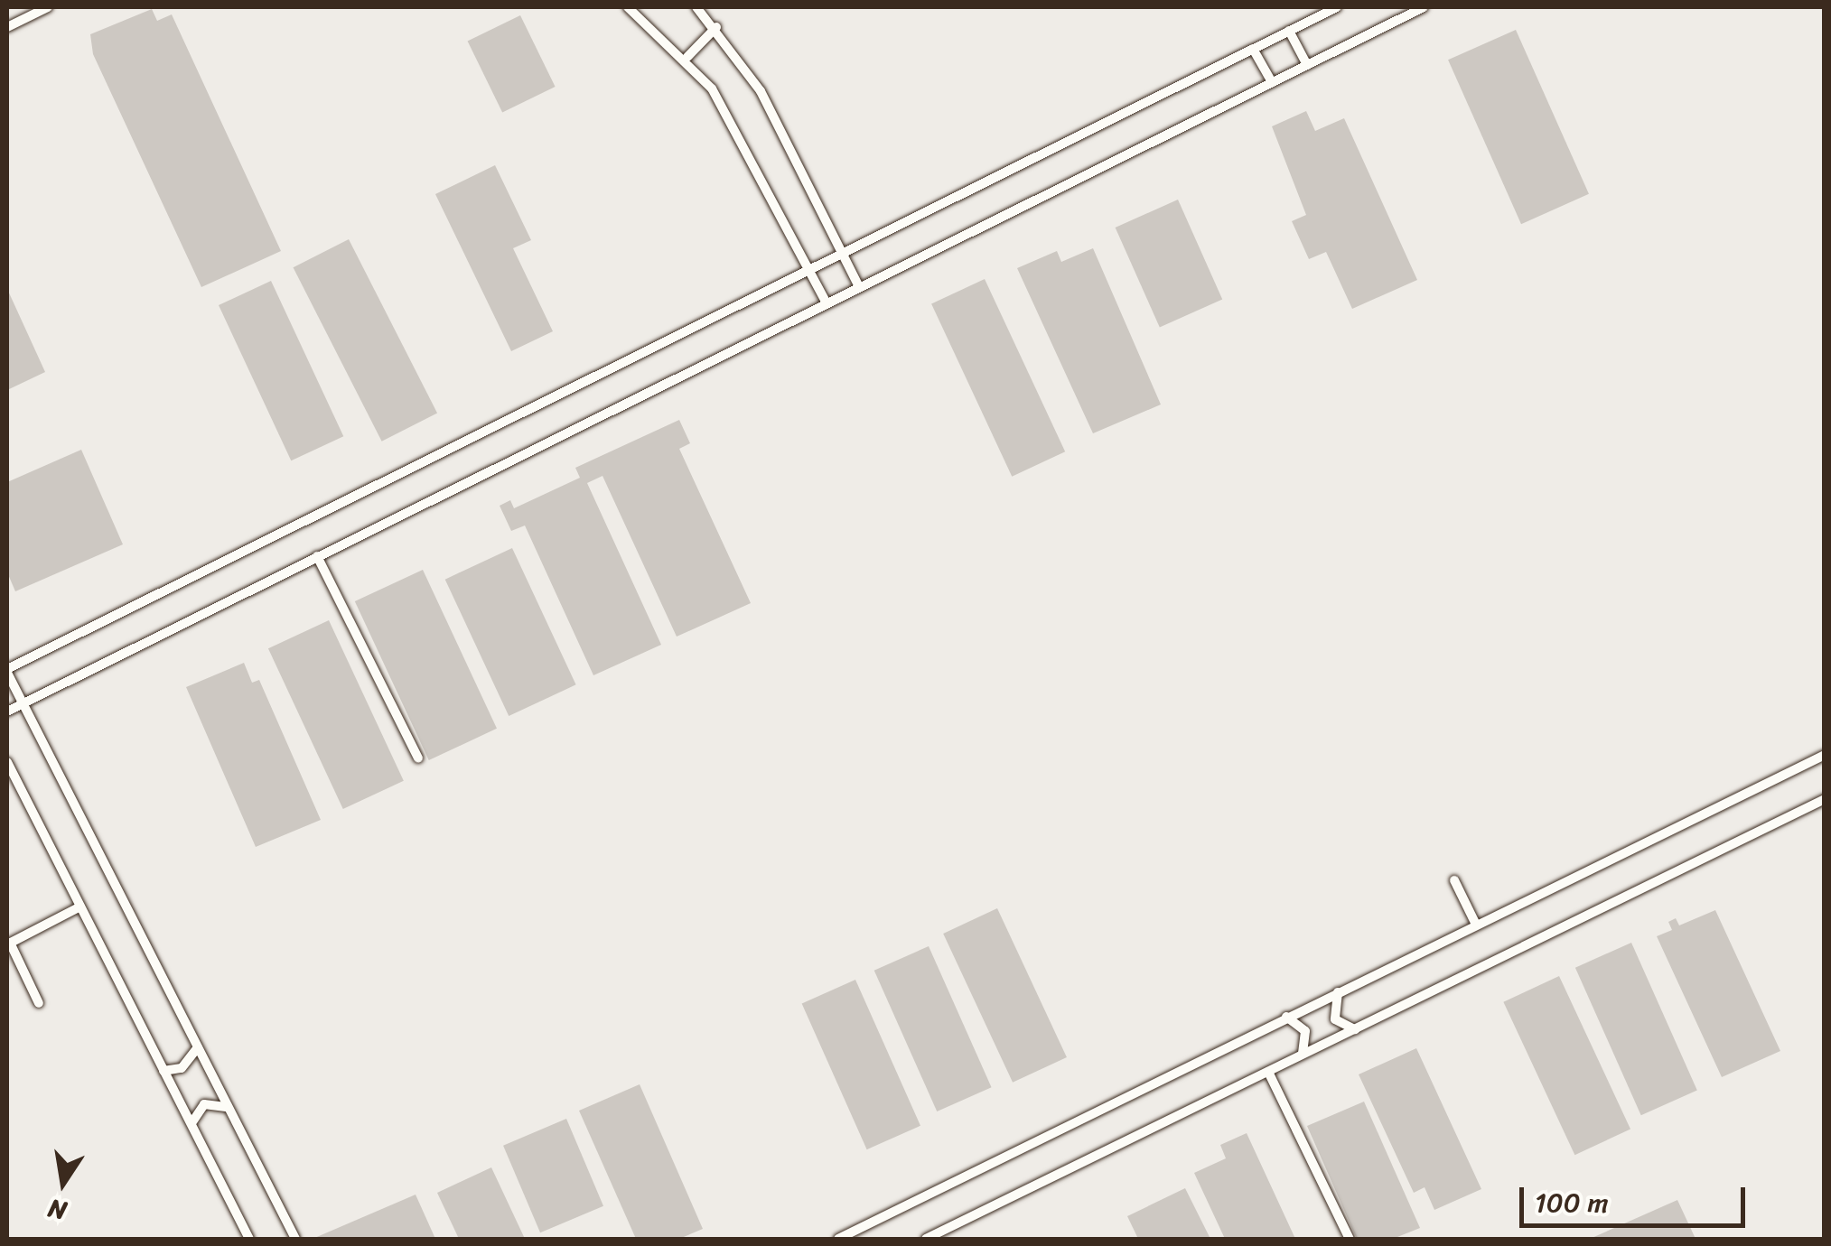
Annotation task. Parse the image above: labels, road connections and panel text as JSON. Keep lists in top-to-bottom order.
{
  "scale_bar": "100 m",
  "north": "bottom"
}
